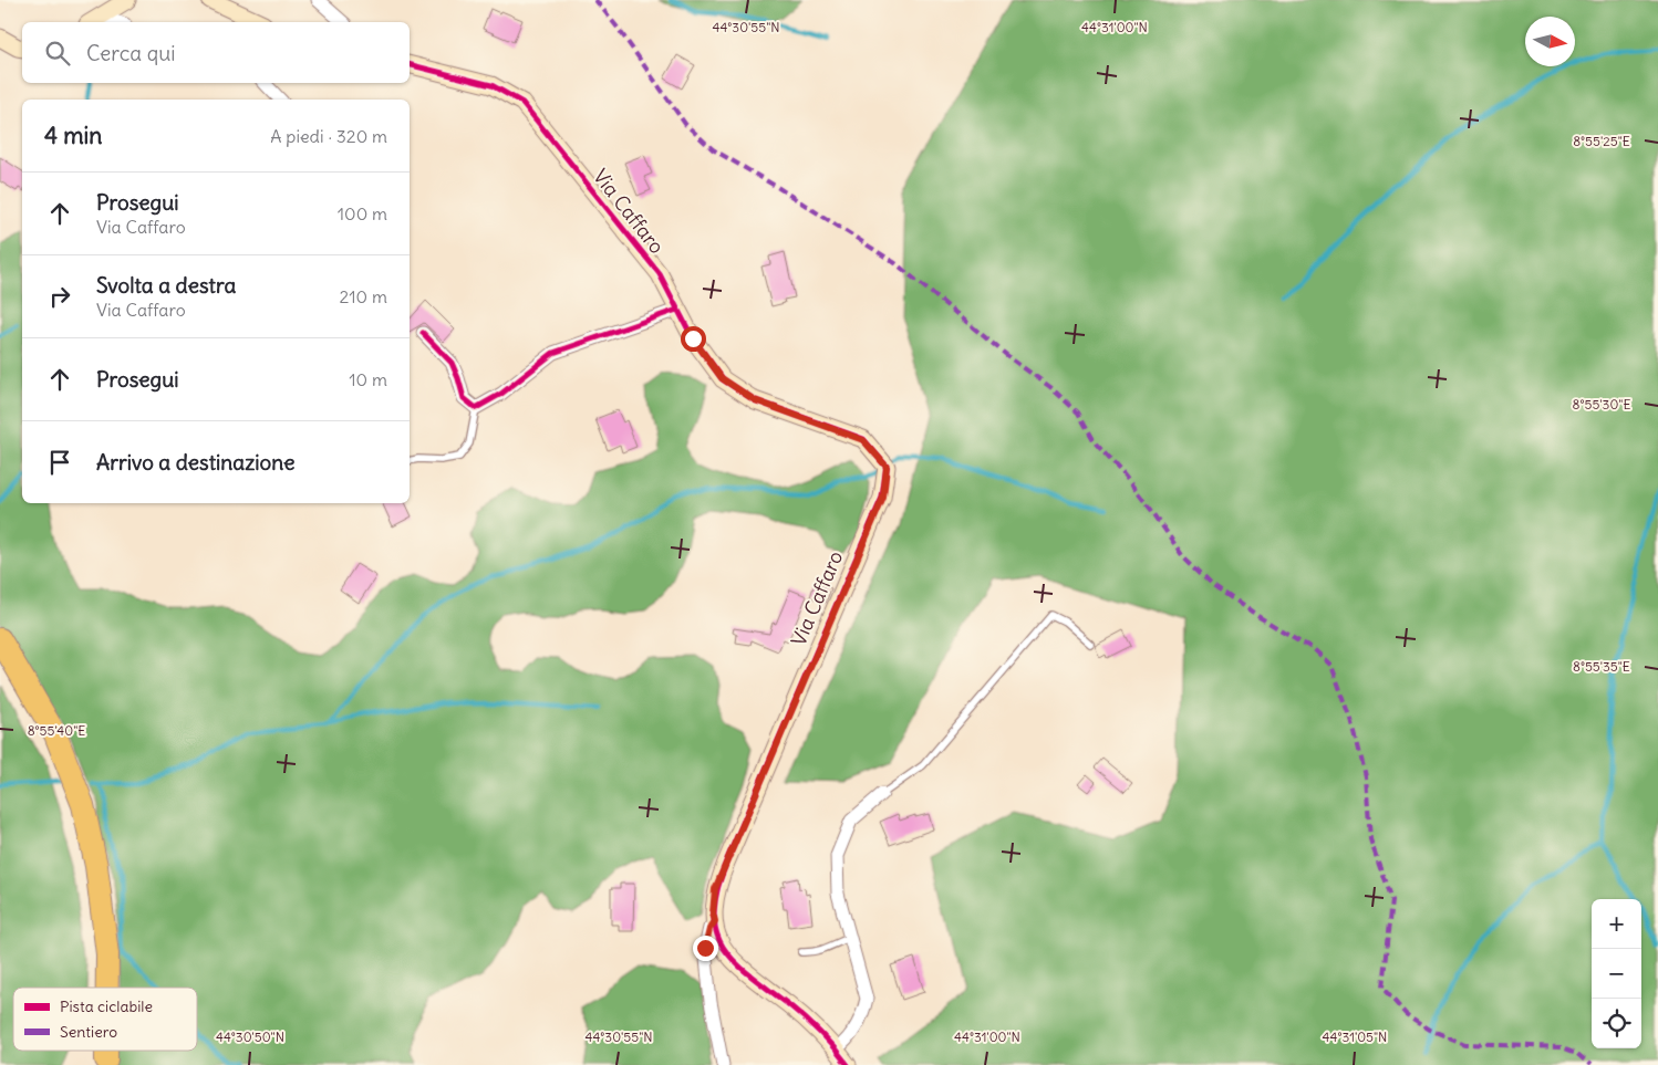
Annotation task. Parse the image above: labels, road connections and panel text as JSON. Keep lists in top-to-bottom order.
{
  "streets": {
    "street": ["Via Caffaro"]
  },
  "legend": ["Pista ciclabile", "Sentiero"],
  "north": "right",
  "page": {
    "search": "Cerca qui",
    "heading": ["4 min", "A piedi · 320 m"],
    "list": [
      ["Prosegui", "Via Caffaro", "100 m"],
      ["Svolta a destra", "Via Caffaro", "210 m"],
      ["Prosegui", "10 m"],
      "Arrivo a destinazione"
    ],
    "map_buttons": ["+", "−"]
  },
  "coordinates": [
    "44°30'55\"N",
    "44°31'00\"N",
    "8°55'25\"E",
    "8°55'30\"E",
    "8°55'35\"E",
    "8°55'40\"E",
    "44°30'50\"N",
    "44°31'05\"N"
  ]
}
